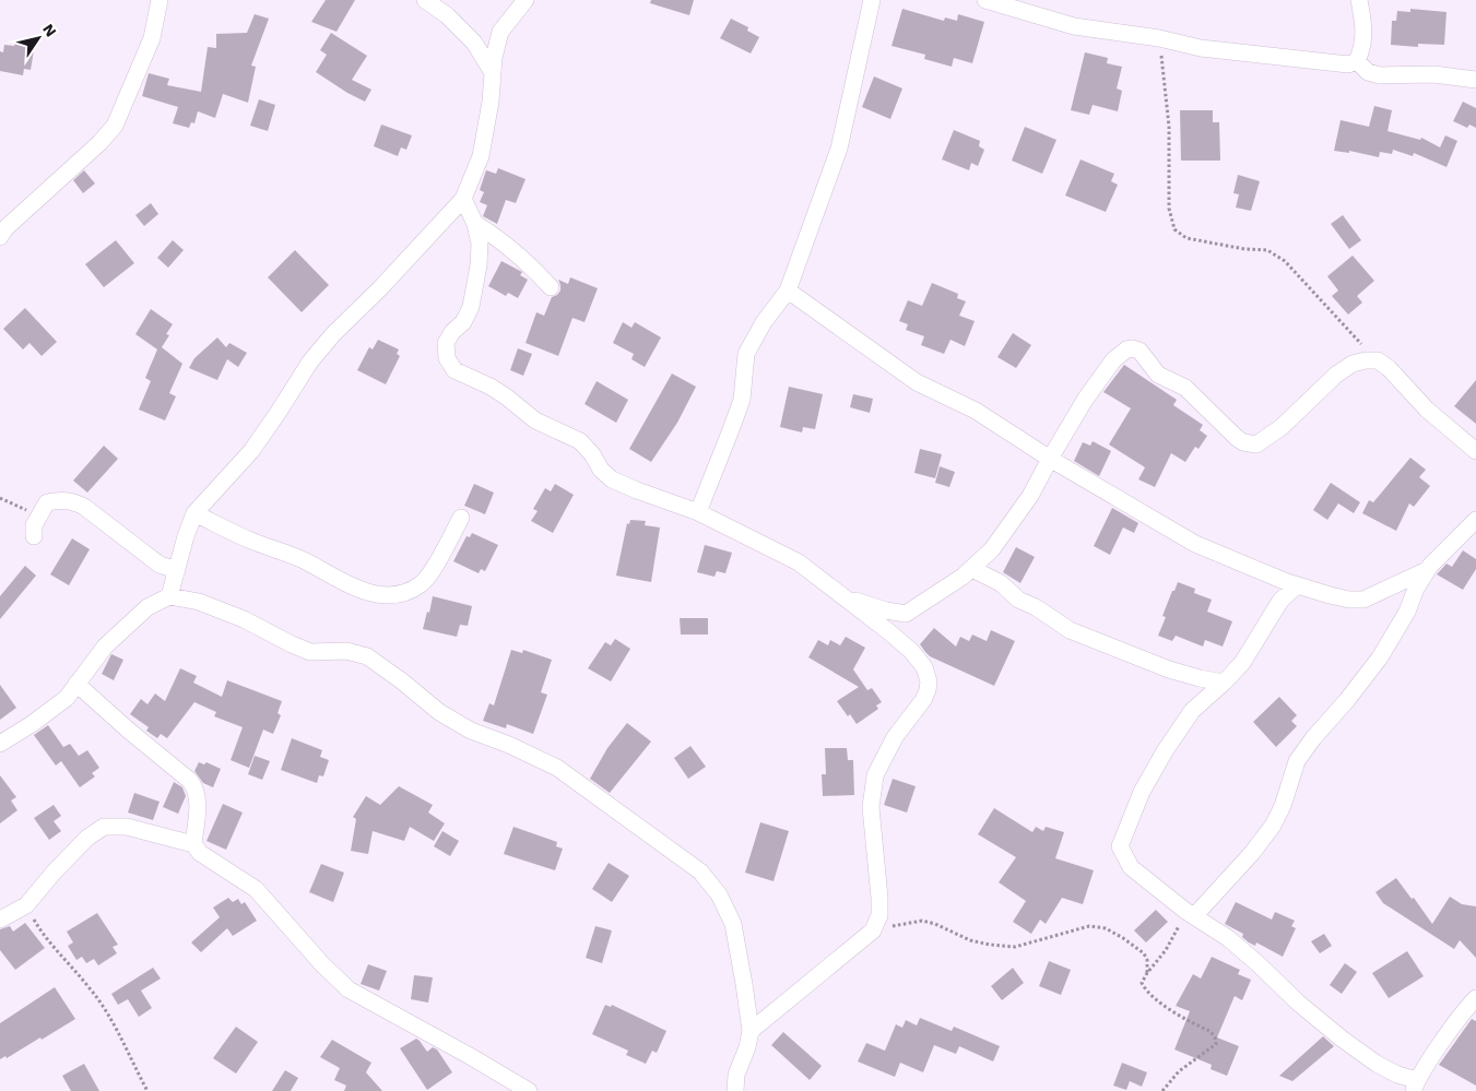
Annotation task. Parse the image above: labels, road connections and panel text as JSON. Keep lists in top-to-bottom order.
{
  "north": "top right"
}
